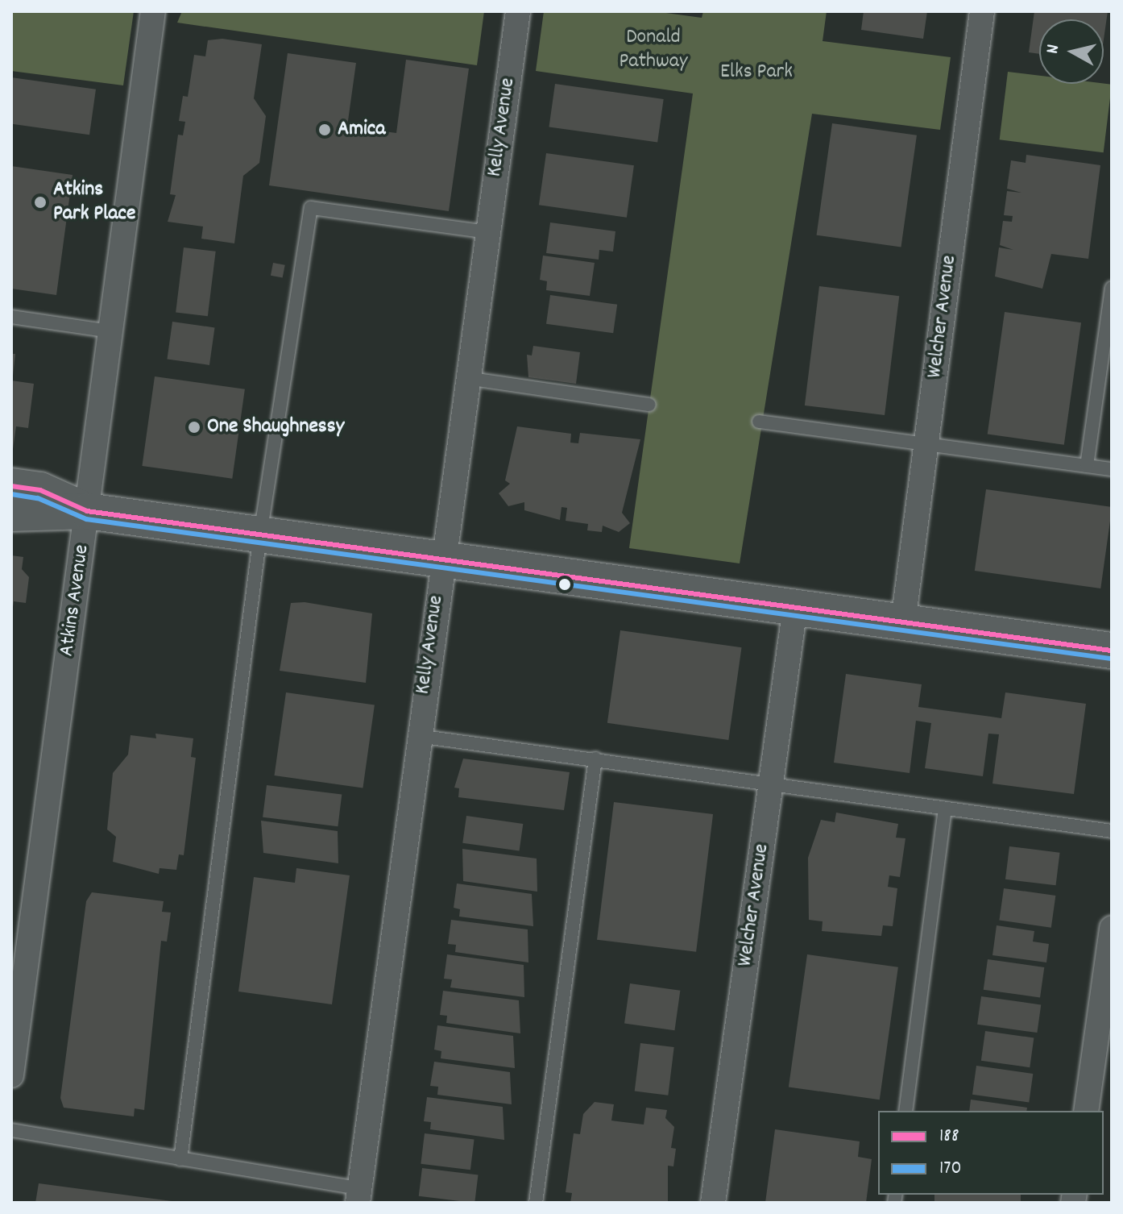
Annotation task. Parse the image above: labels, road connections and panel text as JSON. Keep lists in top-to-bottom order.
{
  "streets": {
    "street": ["Kelly Avenue", "Welcher Avenue", "Atkins Avenue"]
  },
  "parks": ["Donald Pathway", "Elks Park"],
  "places": ["Amica", "Atkins Park Place", "One Shaughnessy"],
  "lines": ["transit line 188", "transit line 170"],
  "legend": ["188", "170"],
  "north": "left"
}
